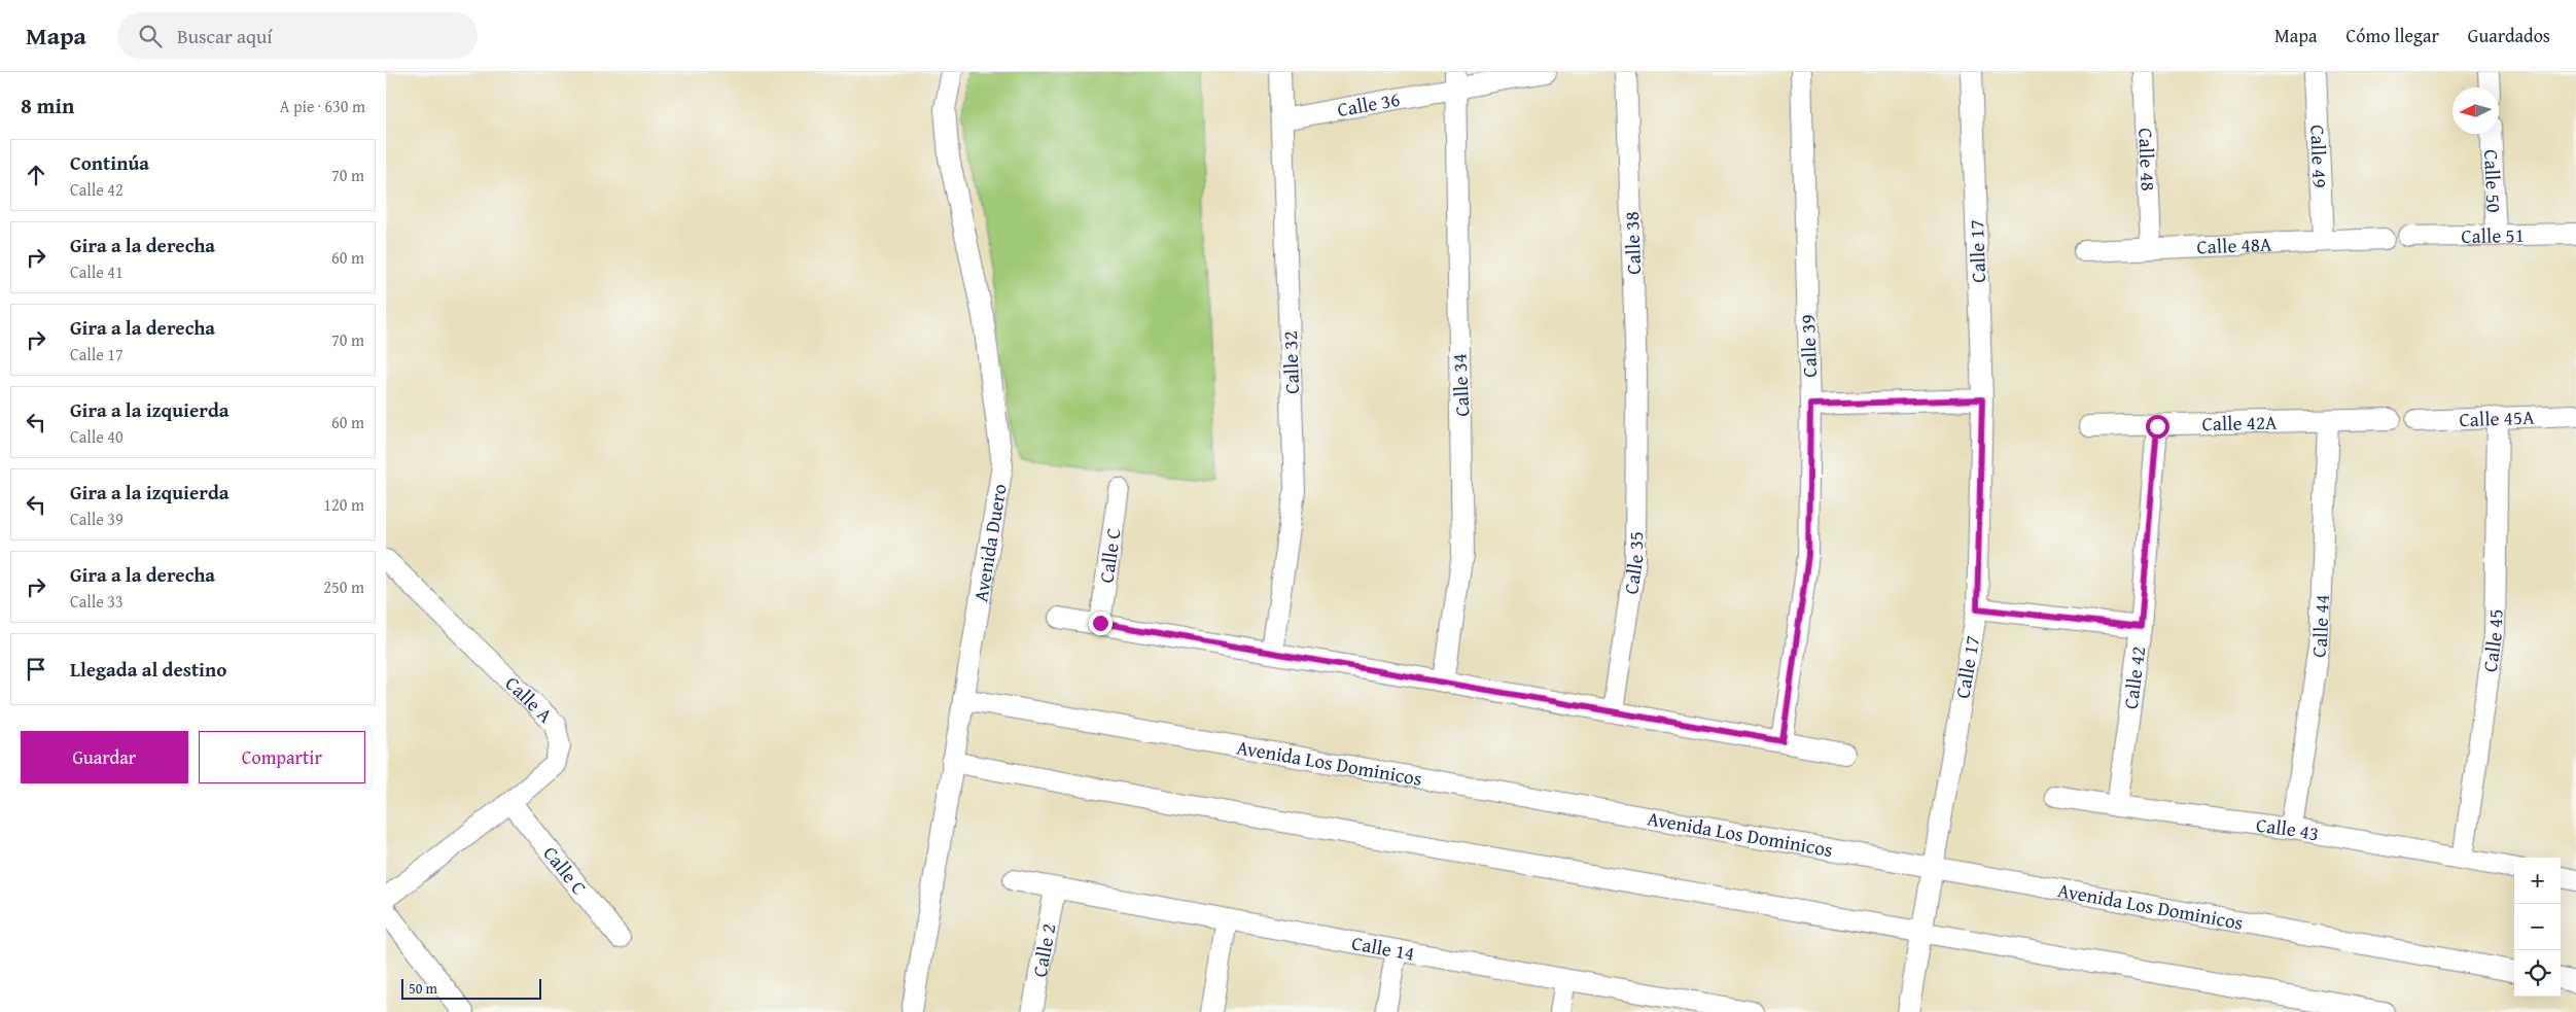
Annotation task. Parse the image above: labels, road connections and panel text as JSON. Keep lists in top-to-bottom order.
{
  "streets": {
    "street": [
      "Calle 36",
      "Calle 49",
      "Calle 48",
      "Calle 50",
      "Calle 51",
      "Calle 38",
      "Calle 48A",
      "Calle 17",
      "Calle 39",
      "Calle 32",
      "Calle 34",
      "Calle 45A",
      "Calle 42A",
      "Avenida Duero",
      "Calle C",
      "Calle 35",
      "Calle 44",
      "Calle 45",
      "Calle 42",
      "Calle A",
      "Avenida Los Dominicos",
      "Calle 43",
      "Calle 14",
      "Calle 2"
    ]
  },
  "crossings": [
    ["Calle 36", "Calle 32"],
    ["Calle 36", "Calle 34"],
    ["Calle 49", "Calle 48A"],
    ["Calle 48", "Calle 48A"],
    ["Calle 50", "Calle 51"],
    ["Calle 38", "Calle 35"],
    ["Calle 17", "Avenida Los Dominicos"],
    ["Calle 45A", "Calle 45"],
    ["Calle 42A", "Calle 44"],
    ["Calle 42A", "Calle 42"],
    ["Avenida Duero", "Avenida Los Dominicos"],
    ["Calle C", "Calle A"],
    ["Calle 44", "Calle 43"],
    ["Calle 45", "Calle 43"],
    ["Calle 42", "Calle 43"],
    ["Calle 14", "Calle 2"]
  ],
  "scale_bar": "50 m",
  "north": "left",
  "page": {
    "header": "Mapa",
    "search": "Buscar aquí",
    "nav": ["Mapa", "Cómo llegar", "Guardados"],
    "heading": ["8 min", "A pie · 630 m"],
    "list": [
      ["Continúa", "Calle 42", "70 m"],
      ["Gira a la derecha", "Calle 41", "60 m"],
      ["Gira a la derecha", "Calle 17", "70 m"],
      ["Gira a la izquierda", "Calle 40", "60 m"],
      ["Gira a la izquierda", "Calle 39", "120 m"],
      ["Gira a la derecha", "Calle 33", "250 m"],
      "Llegada al destino"
    ],
    "buttons": ["Guardar", "Compartir"],
    "map_buttons": ["+", "−"],
    "scale": "50 m"
  }
}
